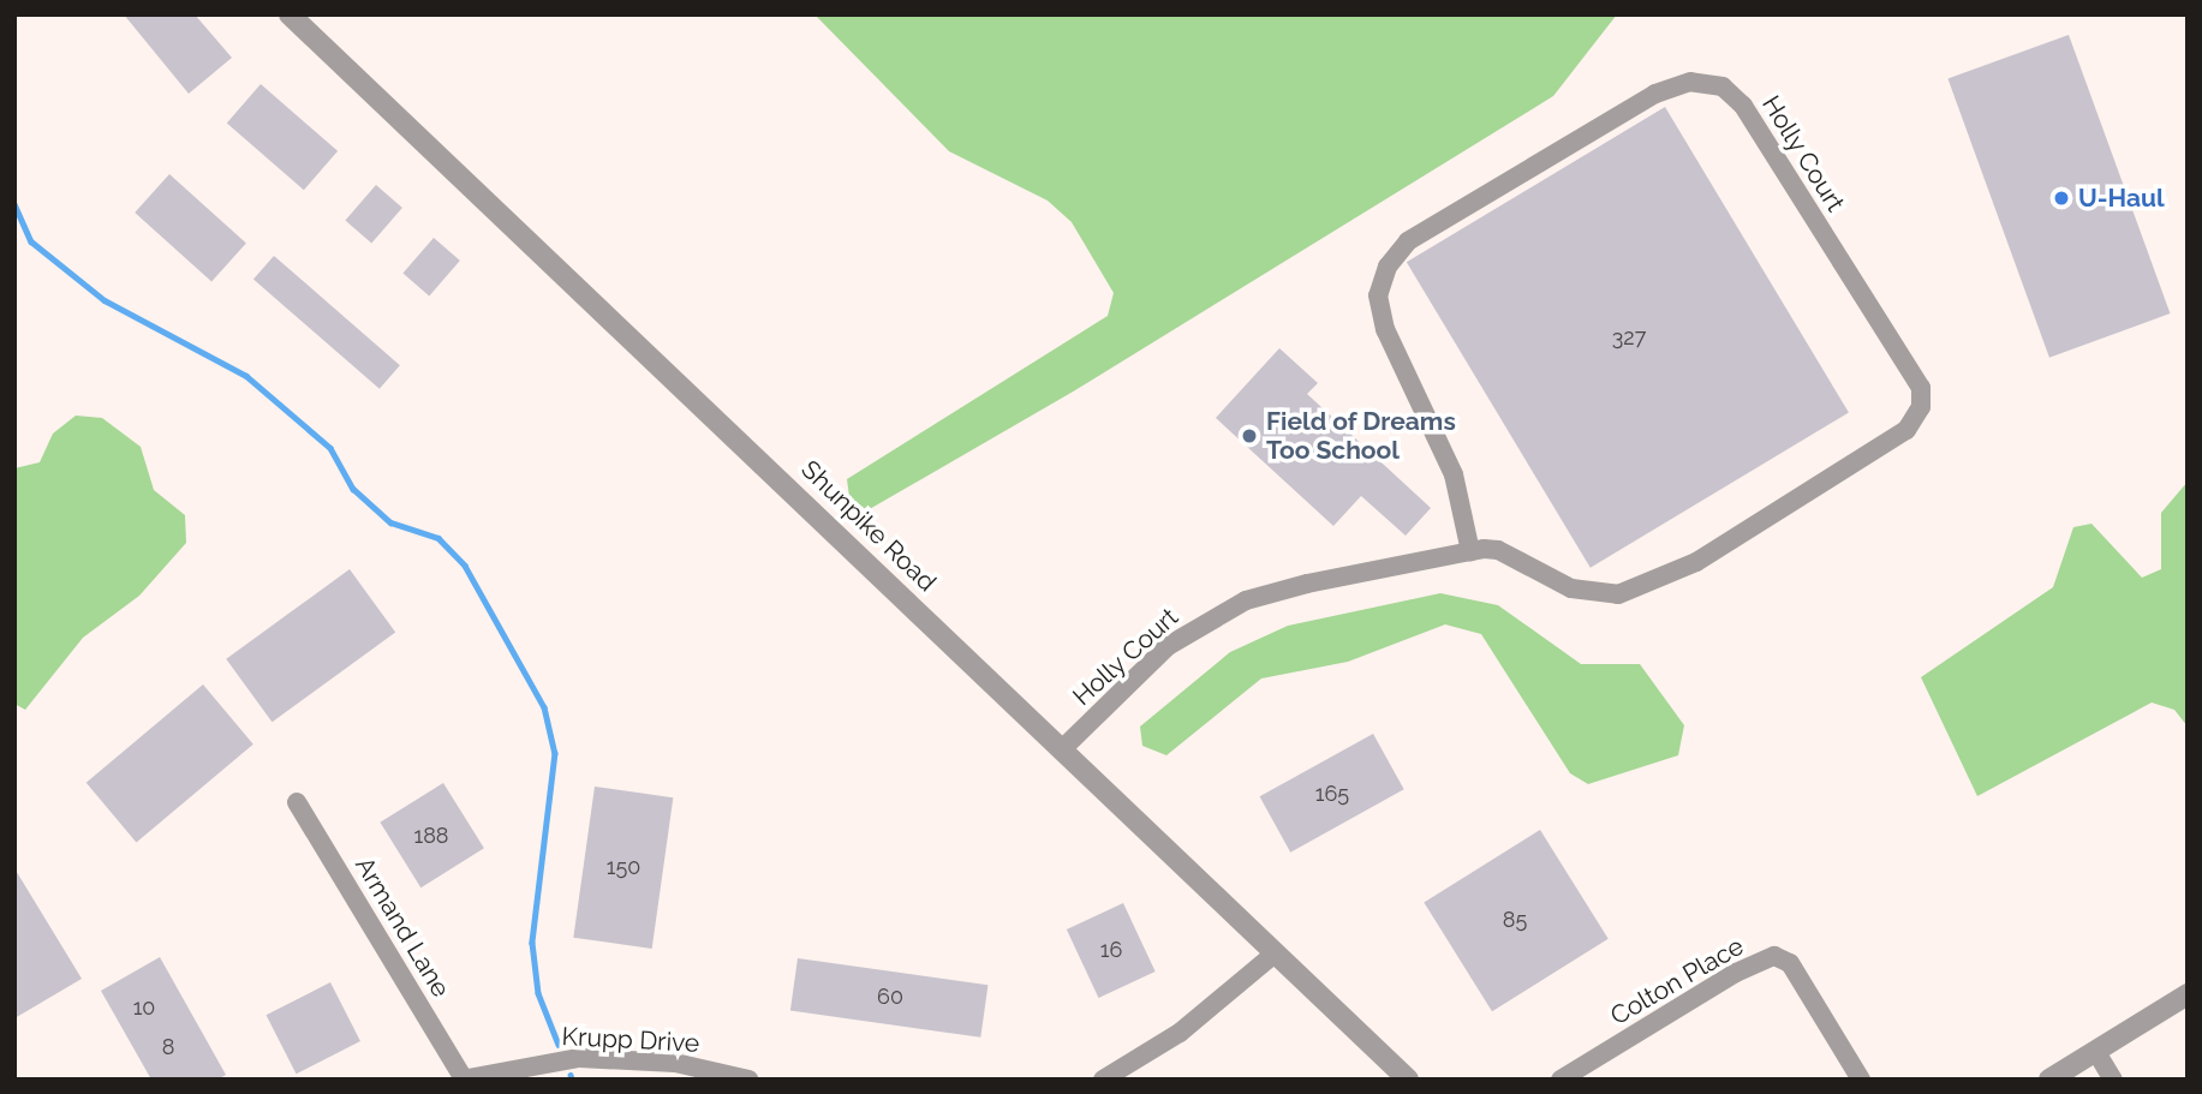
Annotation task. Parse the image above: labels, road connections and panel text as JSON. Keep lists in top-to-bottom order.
{
  "streets": {
    "street": [
      "Holly Court",
      "Shunpike Road",
      "Armand Lane",
      "Colton Place",
      "Krupp Drive"
    ]
  },
  "crossings": [
    ["Holly Court", "Shunpike Road"],
    ["Armand Lane", "Krupp Drive"]
  ],
  "places": ["U-Haul", "Field of Dreams Too School"],
  "house_numbers": [
    "327",
    "165",
    "188",
    "150",
    "85",
    "16",
    "60",
    "10",
    "8"
  ]
}
